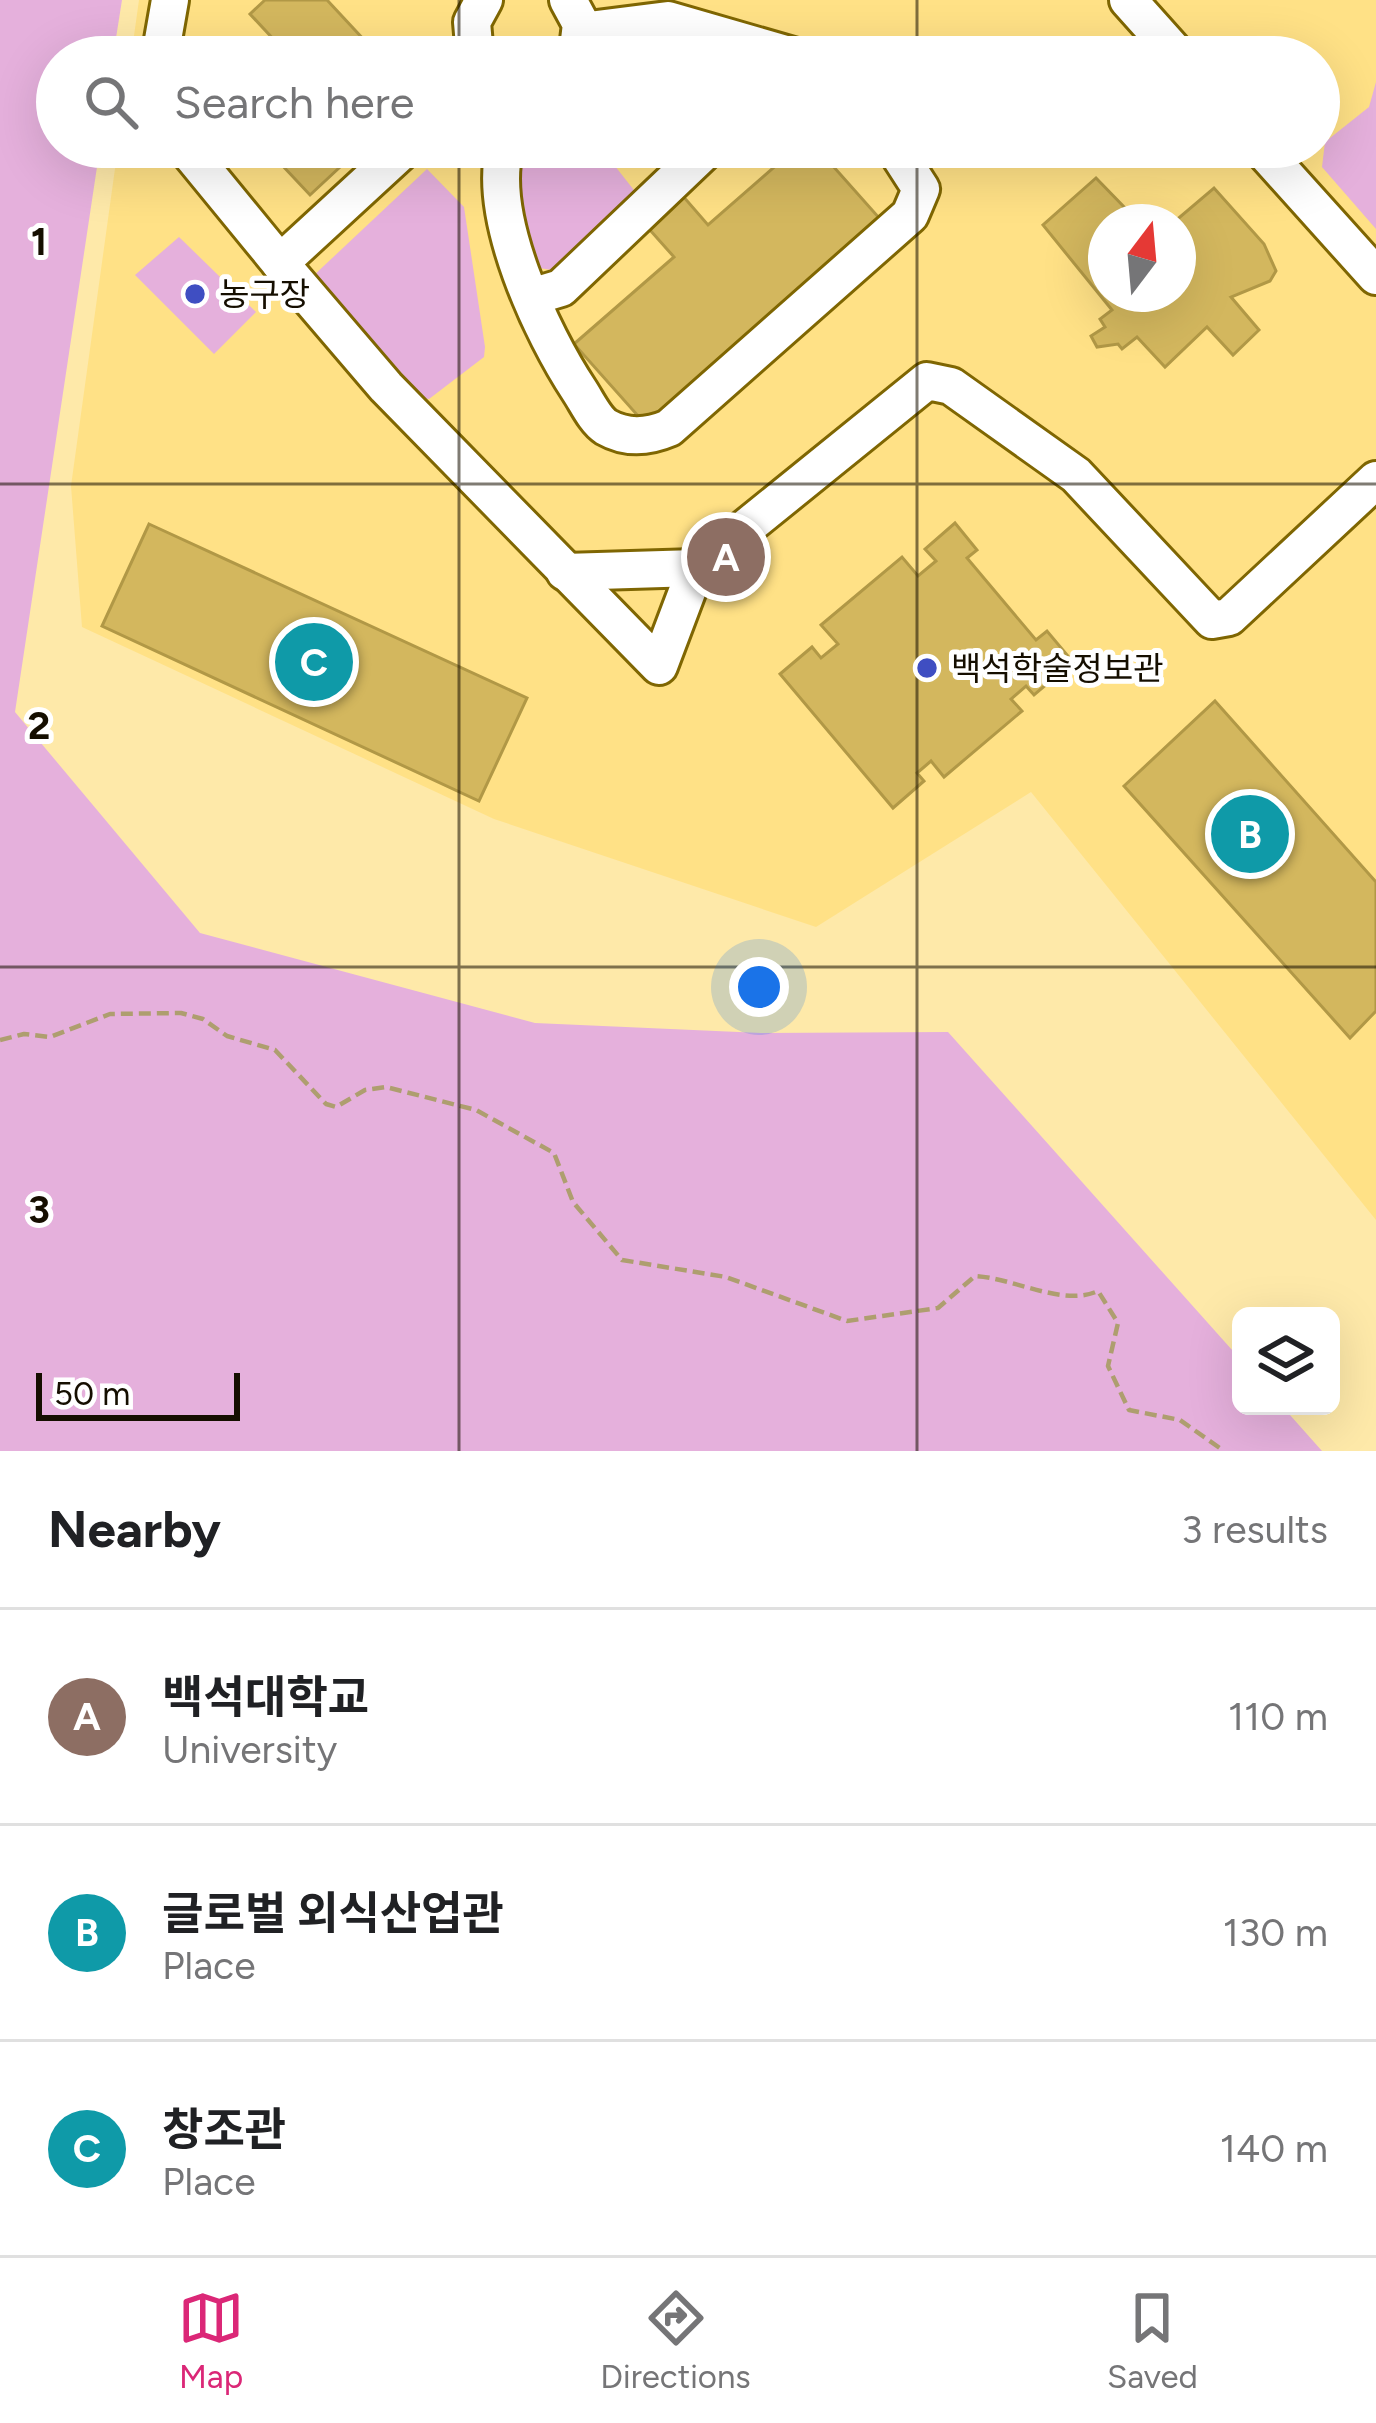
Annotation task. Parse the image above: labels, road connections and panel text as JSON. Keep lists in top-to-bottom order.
{
  "places": ["농구장", "백석학술정보관"],
  "scale_bar": "50 m",
  "north": "top",
  "page": {
    "search": "Search here",
    "pins": ["A", "C", "B"],
    "scale": "50 m",
    "heading": ["Nearby", "3 results"],
    "list": [
      {
        "mark": "A",
        "name": "백석대학교",
        "note": "University",
        "value": "110 m"
      },
      {
        "mark": "B",
        "name": "글로벌 외식산업관",
        "note": "Place",
        "value": "130 m"
      },
      {
        "mark": "C",
        "name": "창조관",
        "note": "Place",
        "value": "140 m"
      }
    ],
    "nav": ["Map", "Directions", "Saved"]
  },
  "grid": {
    "rows": ["1", "2", "3"]
  }
}
